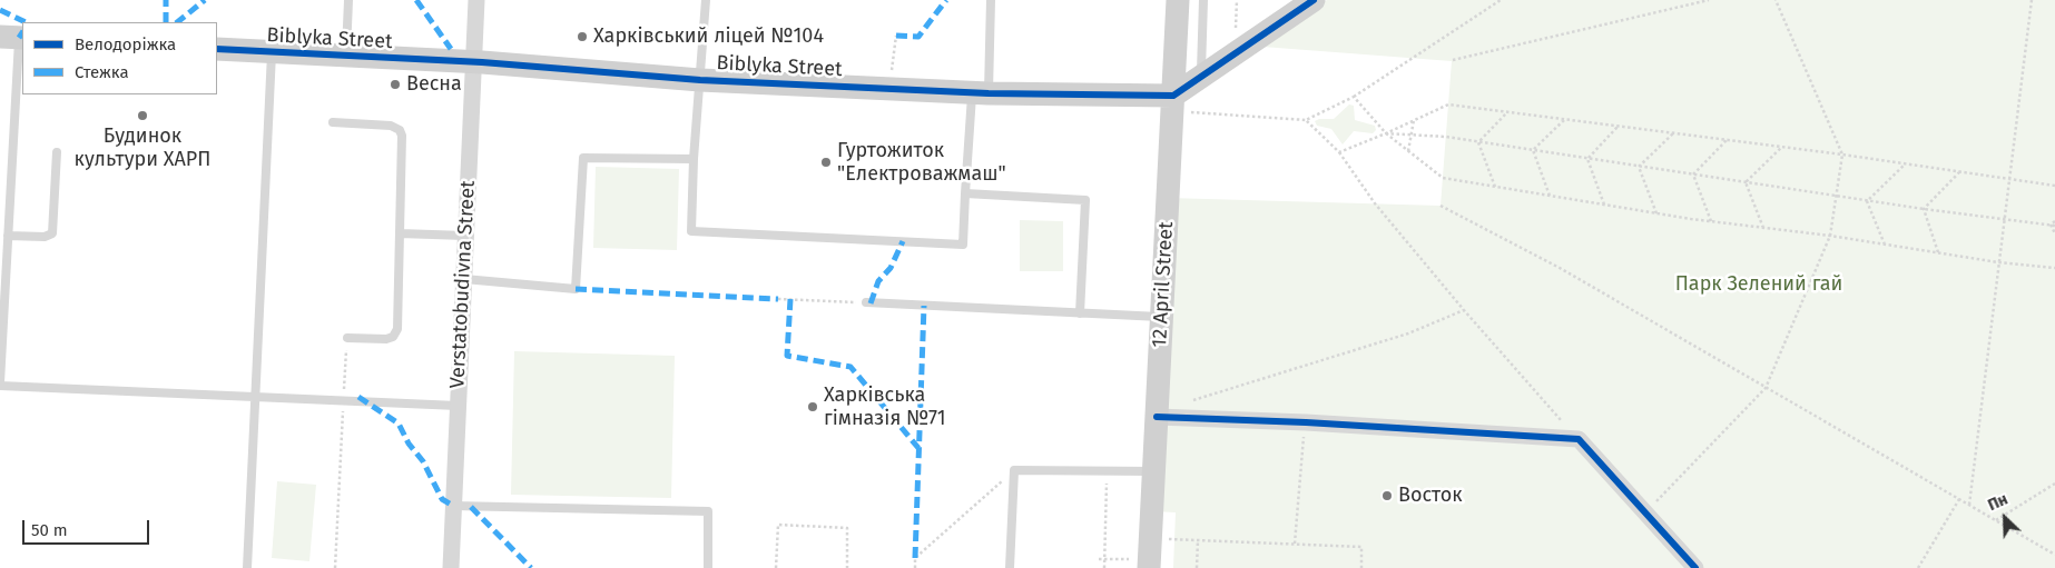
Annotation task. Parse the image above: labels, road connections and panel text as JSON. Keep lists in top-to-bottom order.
{
  "streets": {
    "street": ["Biblyka Street", "Verstatobudivna Street", "12 April Street"]
  },
  "crossings": [
    ["Biblyka Street", "Verstatobudivna Street"],
    ["Biblyka Street", "12 April Street"]
  ],
  "parks": ["Парк Зелений гай"],
  "places": [
    "Харківський ліцей №104",
    "Весна",
    "Будинок культури ХАРП",
    "Гуртожиток \"Електроважмаш\"",
    "Харківська гімназія №71",
    "Восток"
  ],
  "legend": ["Велодоріжка", "Стежка"],
  "scale_bar": "50 m",
  "north": "top left"
}
